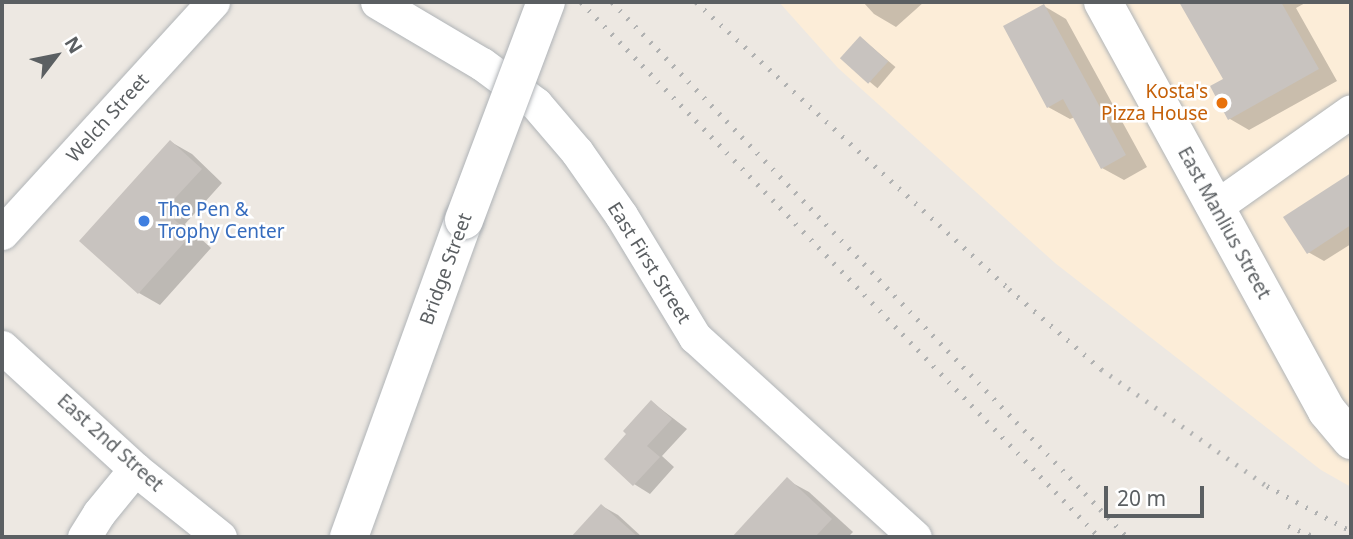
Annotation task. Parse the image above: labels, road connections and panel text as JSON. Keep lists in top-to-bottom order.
{
  "streets": {
    "main road": ["East Manlius Street", "Bridge Street"],
    "street": ["Welch Street", "East First Street", "East 2nd Street"]
  },
  "places": ["Kosta's Pizza House", "The Pen & Trophy Center"],
  "scale_bar": "20 m",
  "north": "top right"
}
